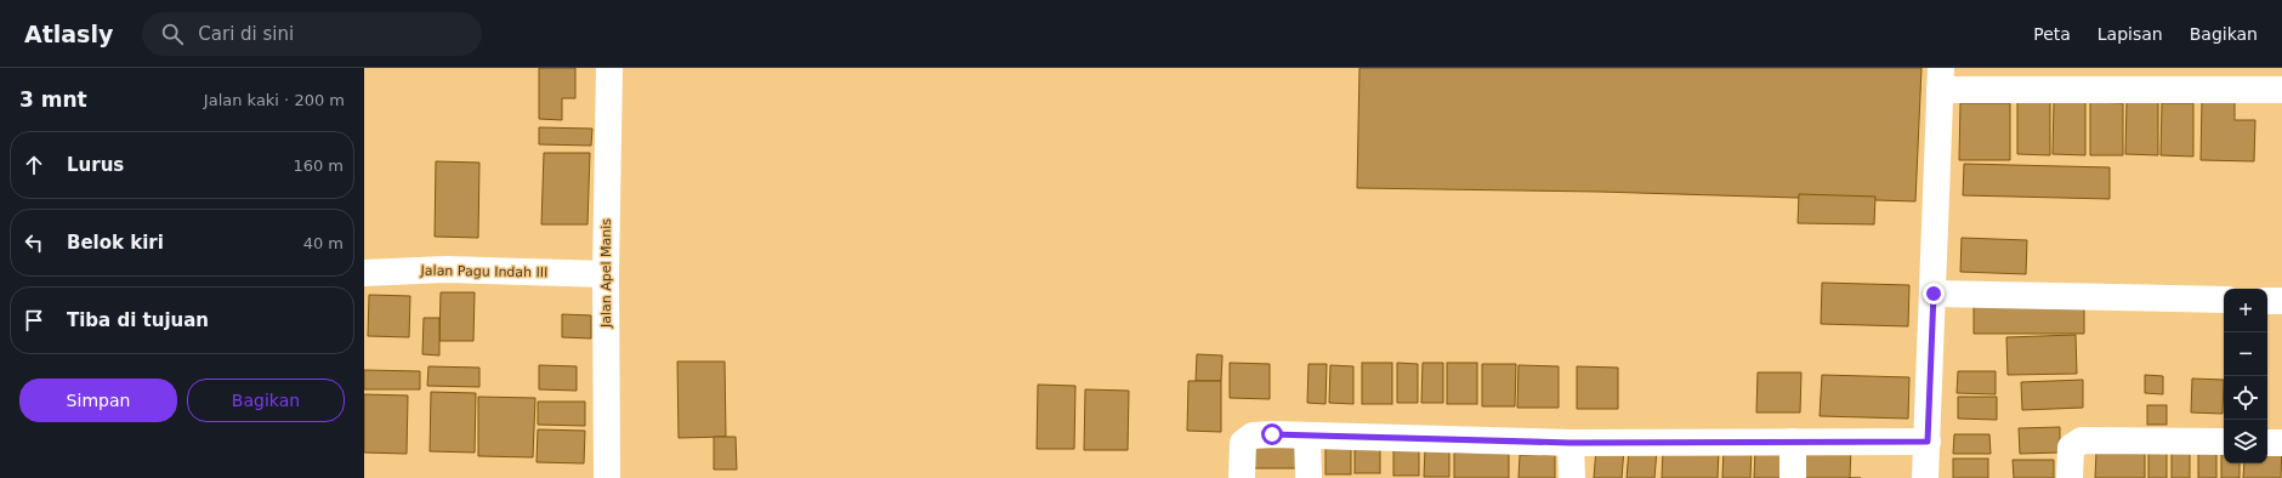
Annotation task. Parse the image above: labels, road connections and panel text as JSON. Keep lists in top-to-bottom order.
{
  "streets": {
    "street": ["Jalan Pagu Indah III", "Jalan Apel Manis"]
  },
  "crossings": [
    ["Jalan Pagu Indah III", "Jalan Apel Manis"]
  ],
  "page": {
    "header": "Atlasly",
    "search": "Cari di sini",
    "nav": ["Peta", "Lapisan", "Bagikan"],
    "heading": ["3 mnt", "Jalan kaki · 200 m"],
    "list": [
      ["Lurus", "160 m"],
      ["Belok kiri", "40 m"],
      "Tiba di tujuan"
    ],
    "map_buttons": ["+", "−"],
    "buttons": ["Simpan", "Bagikan"]
  }
}
